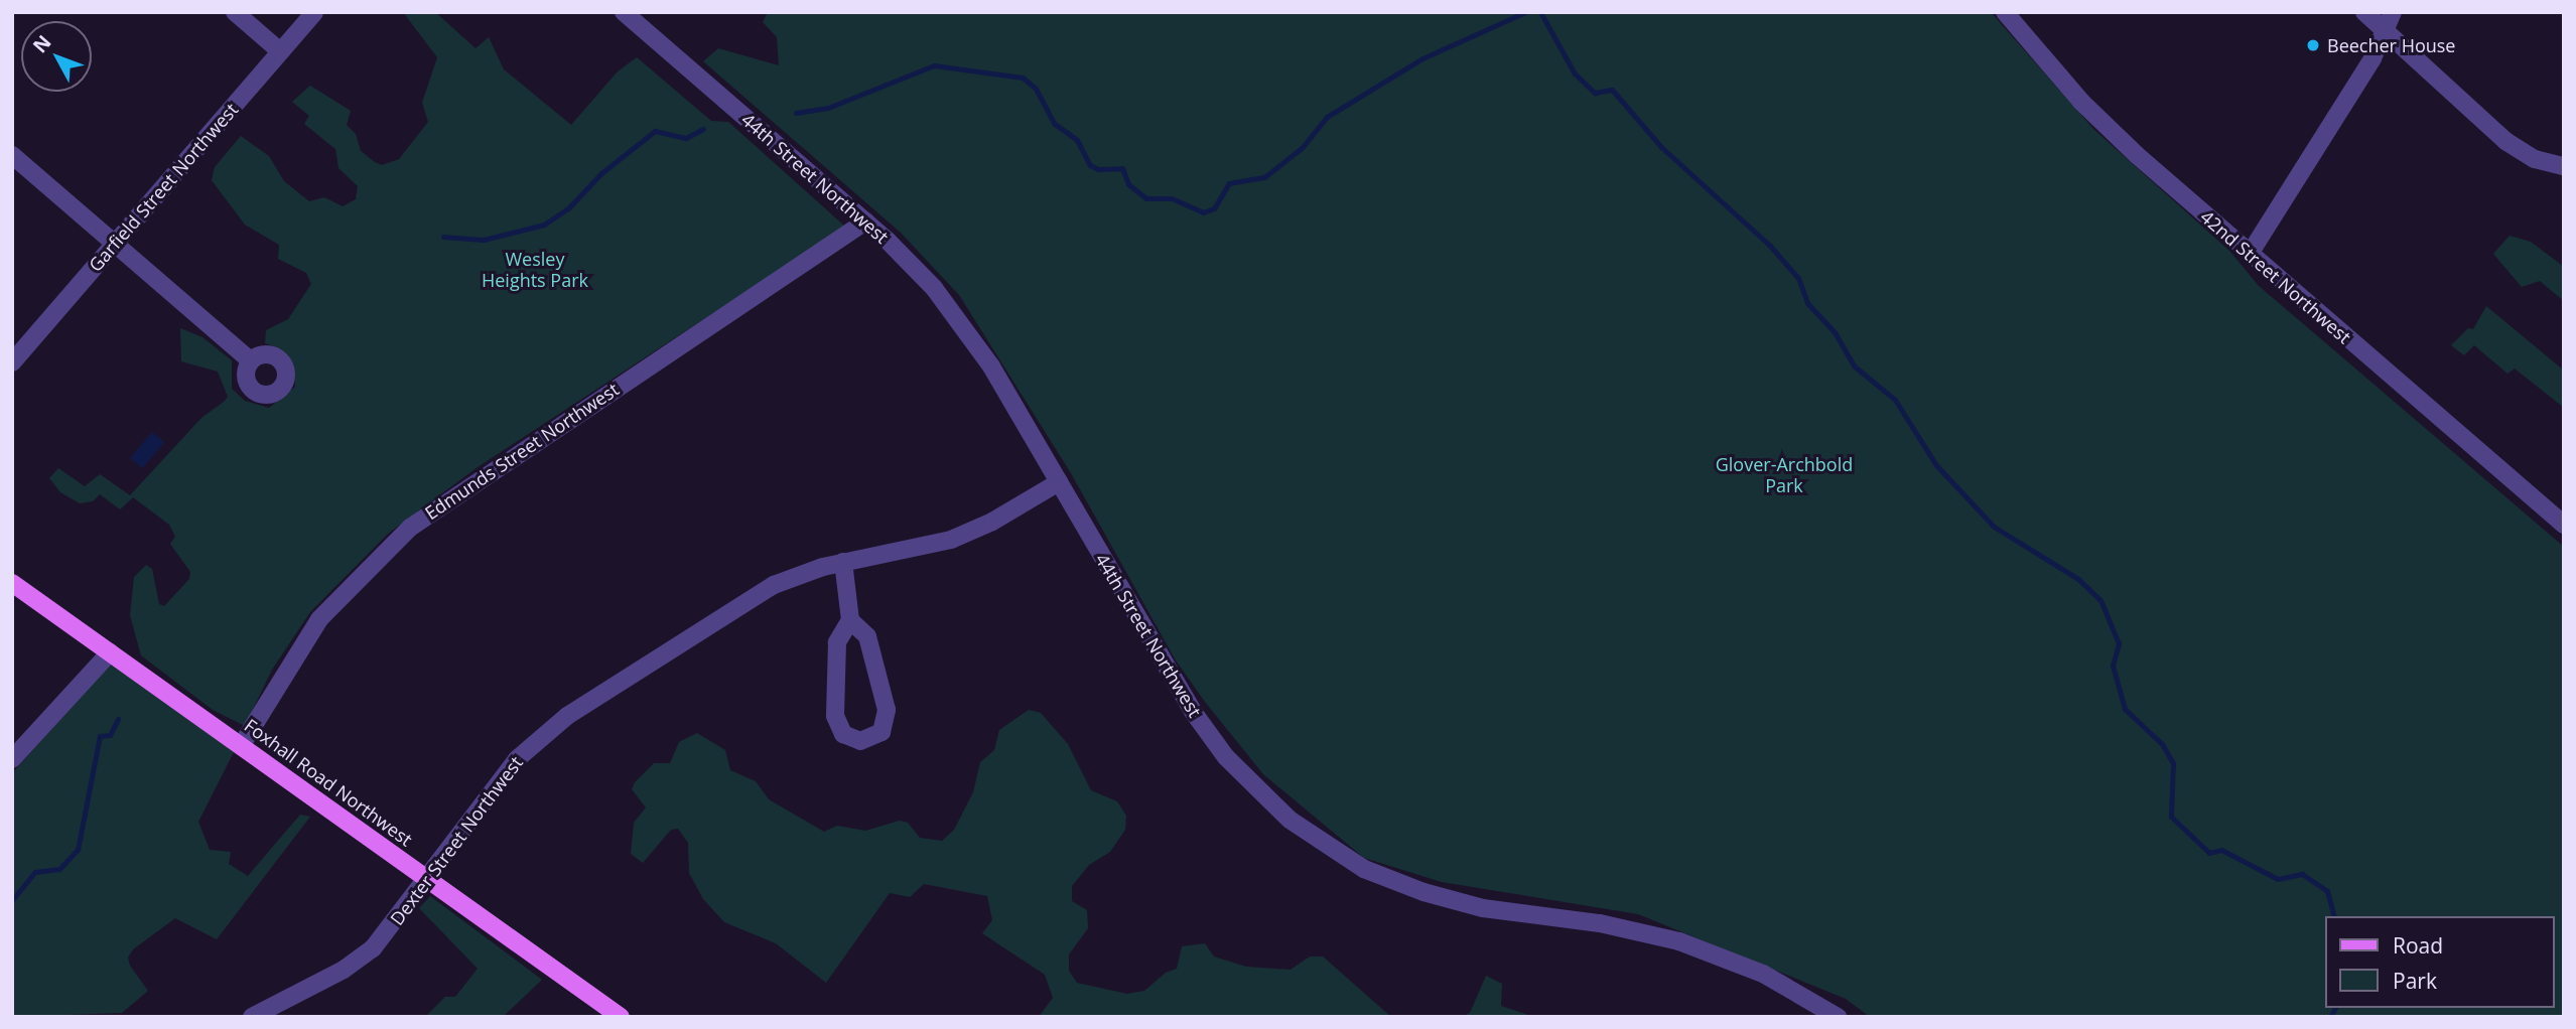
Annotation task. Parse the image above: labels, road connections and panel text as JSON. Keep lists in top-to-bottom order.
{
  "streets": {
    "main road": ["Foxhall Road Northwest"],
    "street": [
      "44th Street Northwest",
      "Garfield Street Northwest",
      "42nd Street Northwest",
      "Edmunds Street Northwest",
      "Dexter Street Northwest"
    ]
  },
  "crossings": [
    ["44th Street Northwest", "Edmunds Street Northwest"],
    ["44th Street Northwest", "Dexter Street Northwest"],
    ["Edmunds Street Northwest", "Foxhall Road Northwest"],
    ["Foxhall Road Northwest", "Dexter Street Northwest"]
  ],
  "parks": ["Wesley Heights Park", "Glover-Archbold Park"],
  "places": ["Beecher House"],
  "legend": ["Road", "Park"],
  "north": "top left"
}
